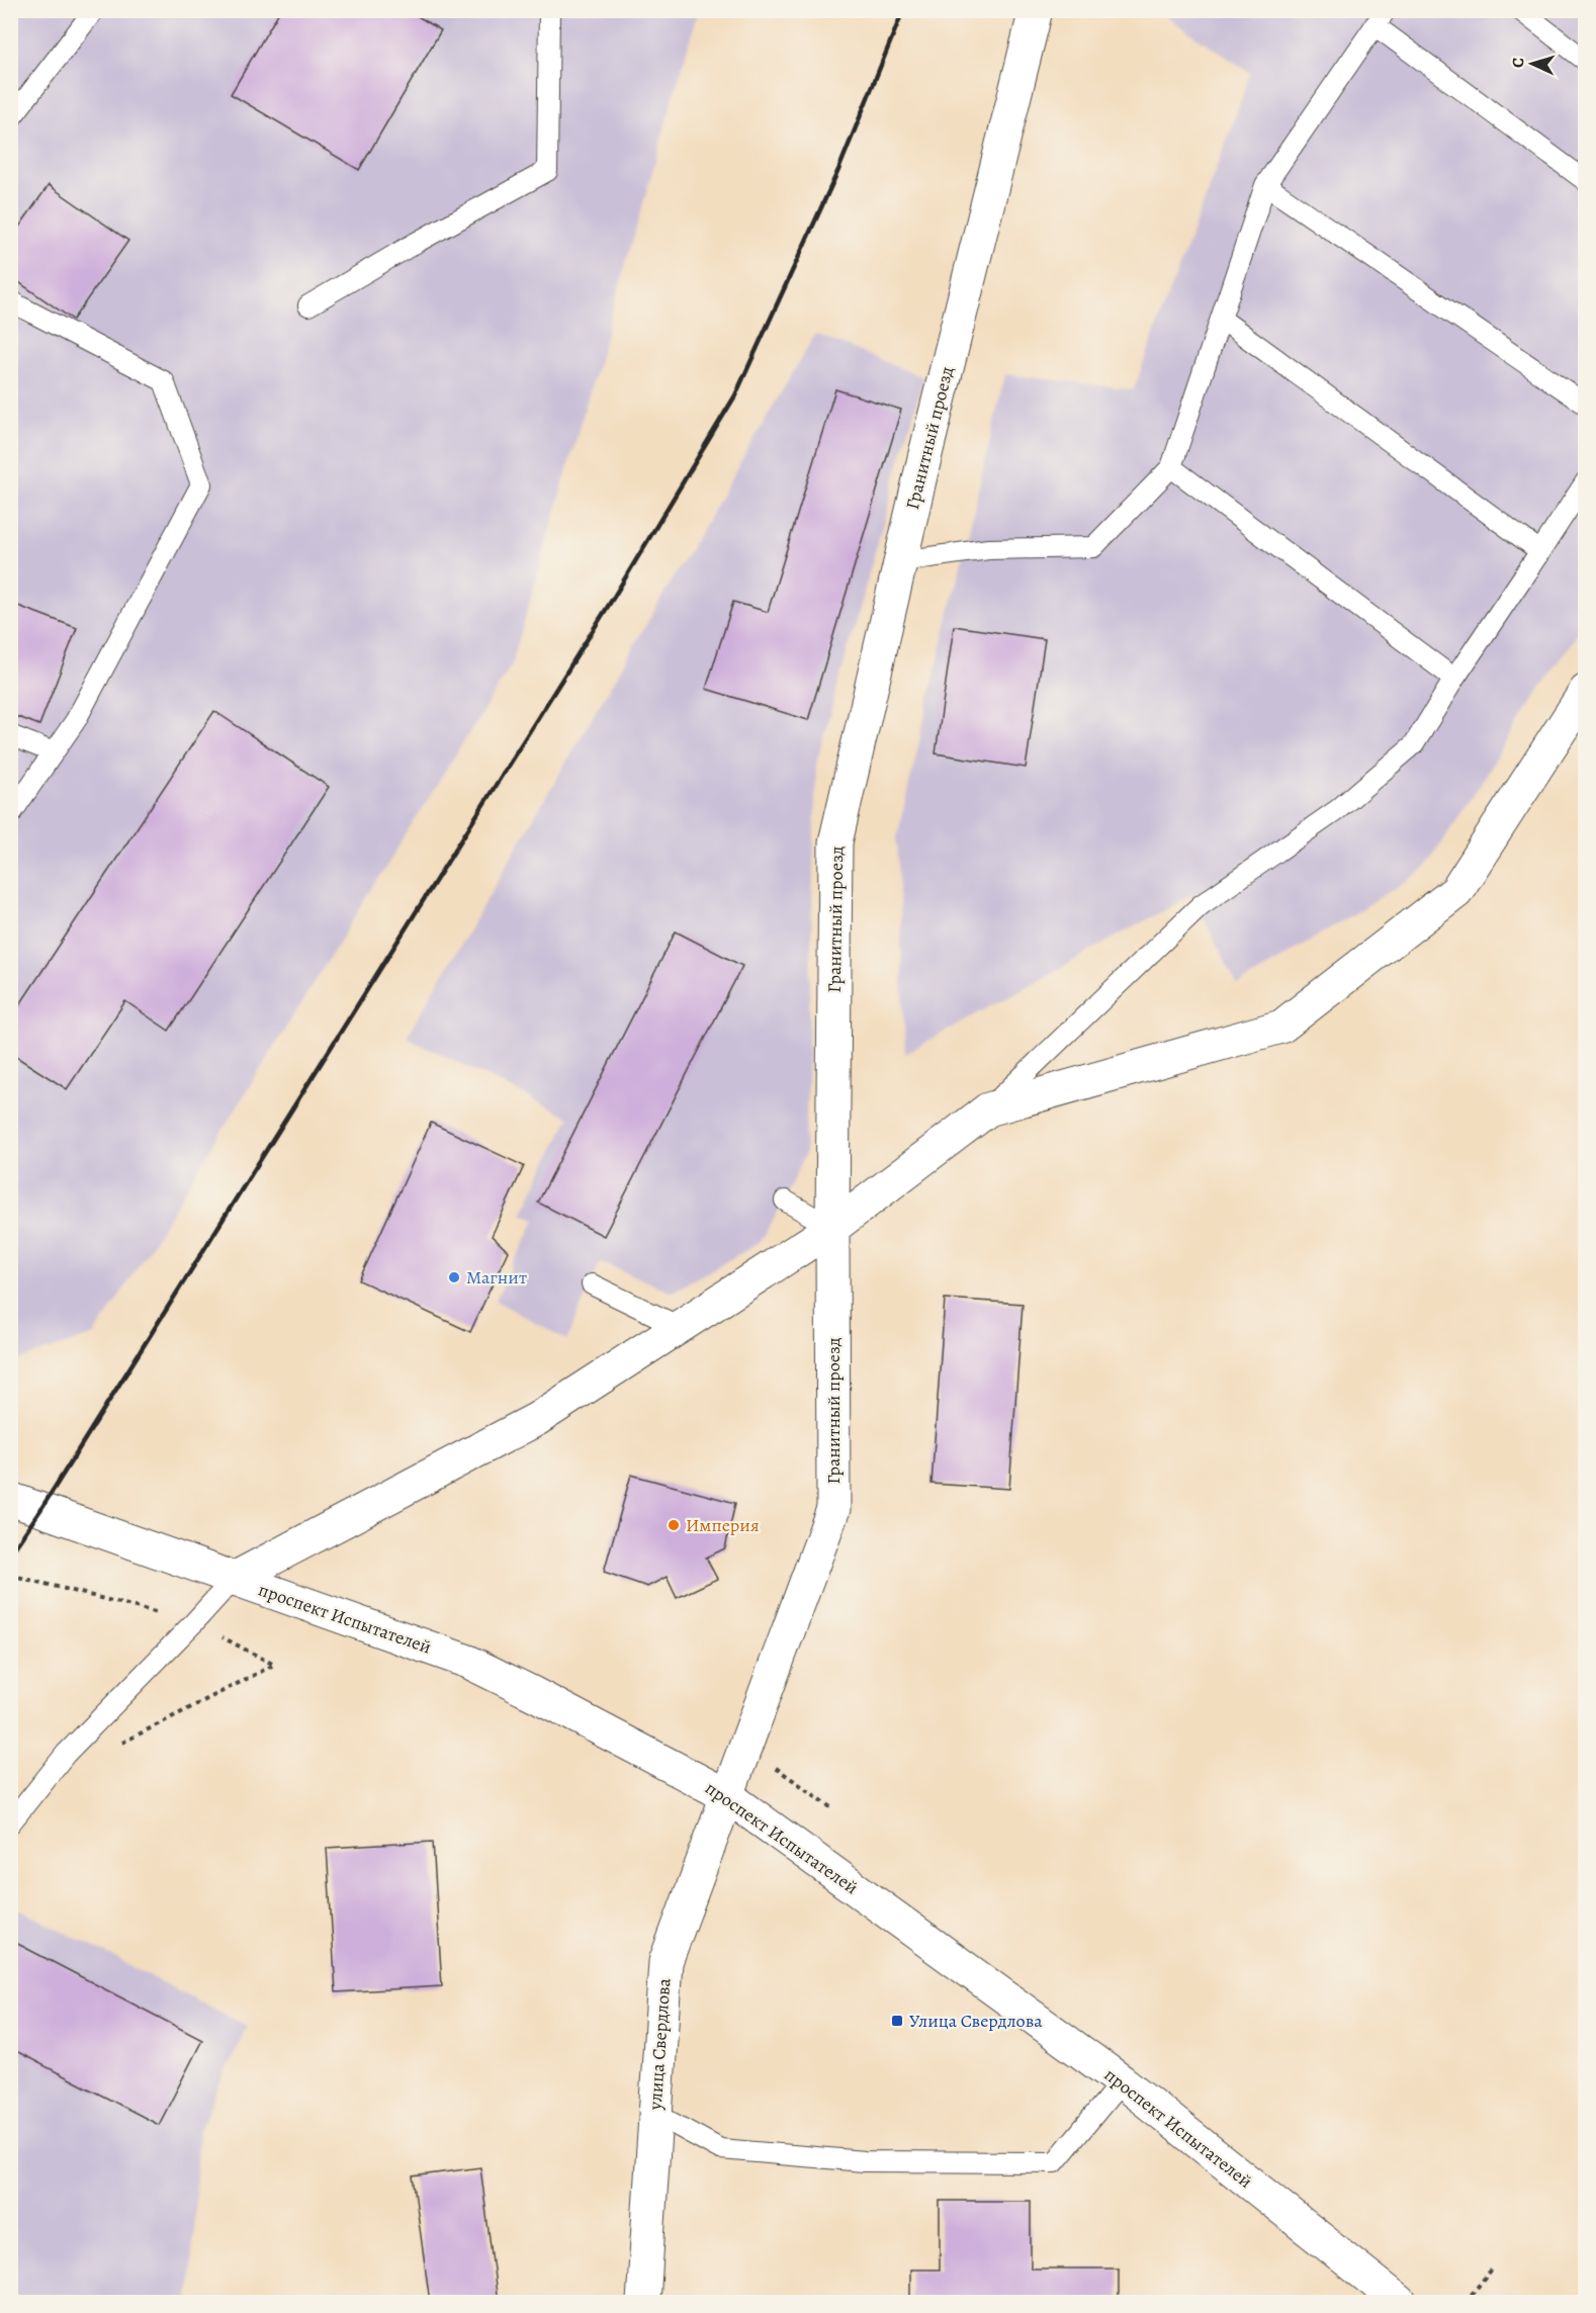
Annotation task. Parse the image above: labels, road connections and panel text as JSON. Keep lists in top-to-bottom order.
{
  "streets": {
    "street": ["Гранитный проезд", "проспект Испытателей", "улица Свердлова"]
  },
  "crossings": [
    ["Гранитный проезд", "проспект Испытателей"],
    ["Гранитный проезд", "улица Свердлова"],
    ["проспект Испытателей", "улица Свердлова"]
  ],
  "places": {
    "other": ["Магнит", "Империя"],
    "transit": ["Улица Свердлова"]
  },
  "north": "left"
}
